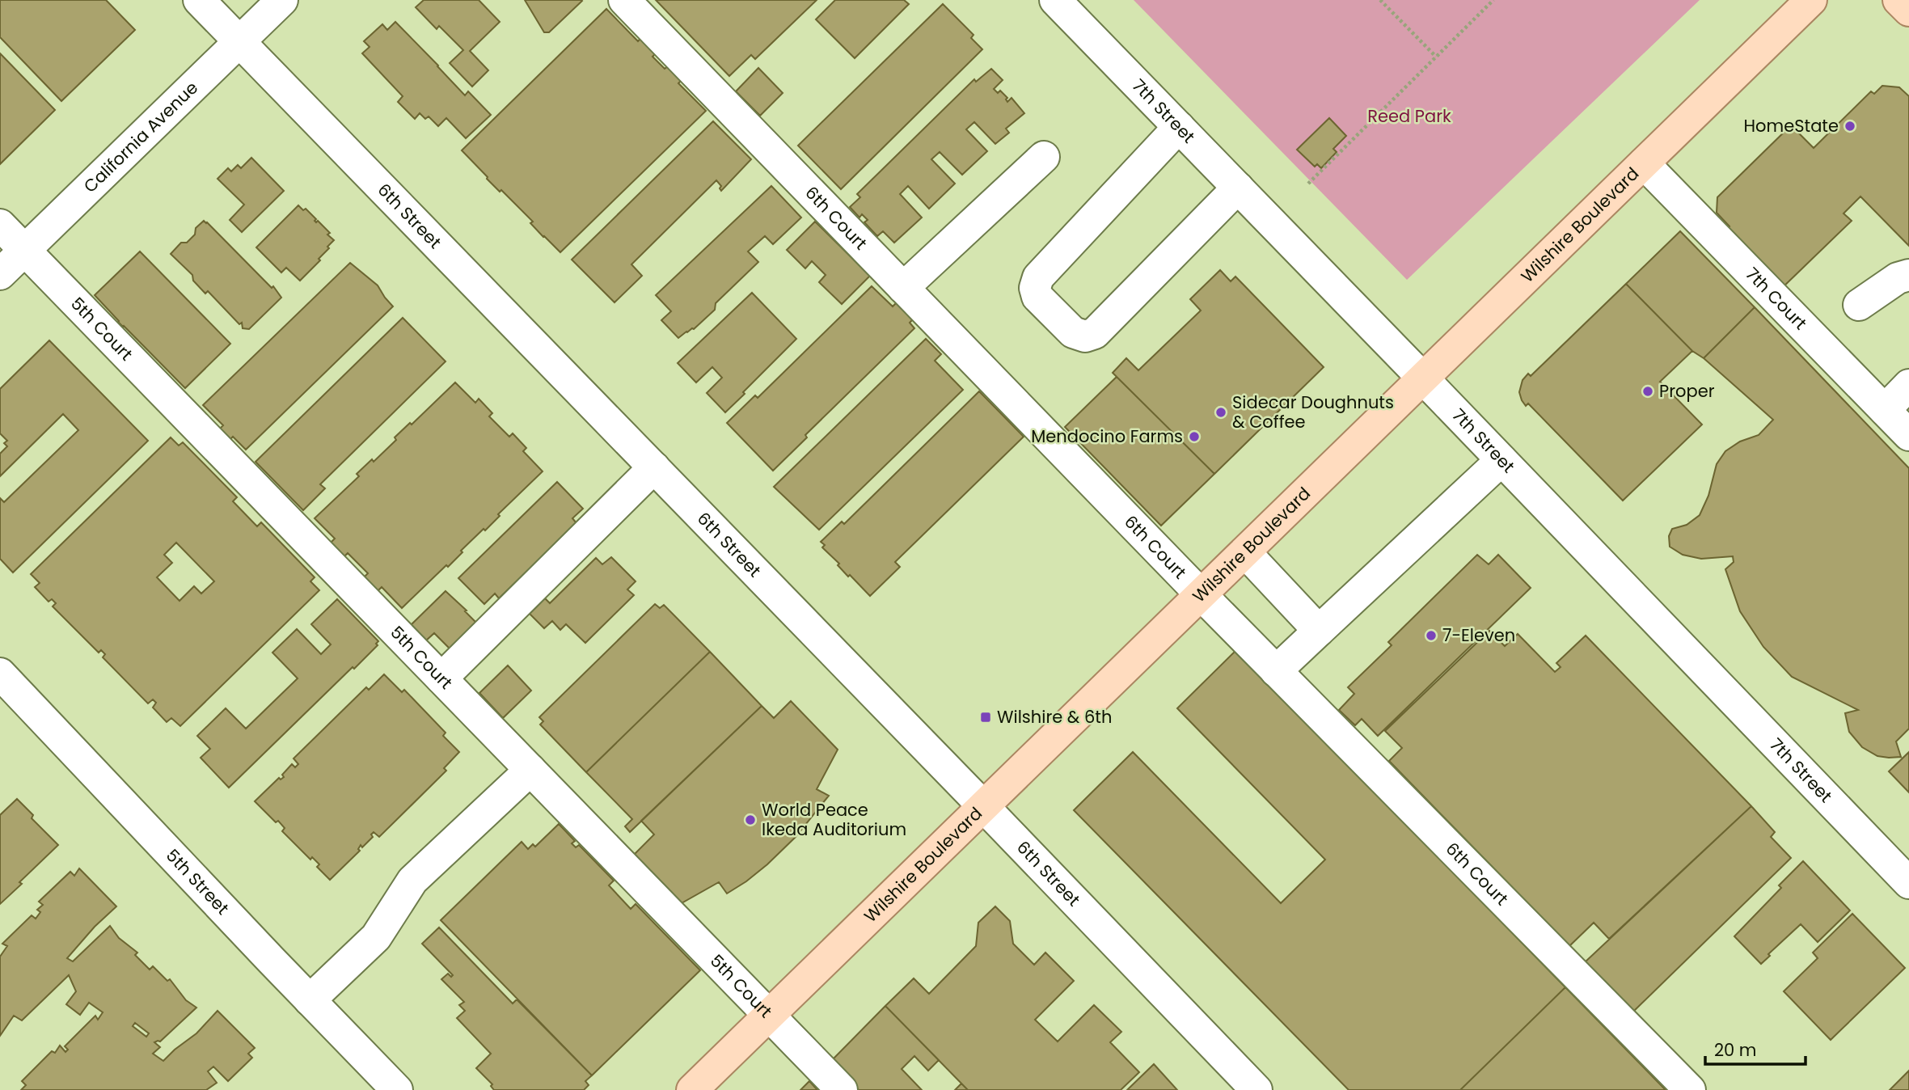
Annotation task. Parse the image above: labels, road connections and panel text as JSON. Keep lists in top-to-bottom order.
{
  "streets": {
    "main road": ["Wilshire Boulevard"],
    "street": [
      "7th Street",
      "California Avenue",
      "6th Street",
      "6th Court",
      "7th Court",
      "5th Court",
      "5th Street"
    ]
  },
  "crossings": [
    ["7th Street", "Wilshire Boulevard"],
    ["California Avenue", "6th Street"],
    ["California Avenue", "5th Court"],
    ["6th Street", "Wilshire Boulevard"],
    ["6th Court", "Wilshire Boulevard"],
    ["Wilshire Boulevard", "7th Court"],
    ["Wilshire Boulevard", "5th Court"]
  ],
  "parks": ["Reed Park"],
  "places": {
    "other": [
      "HomeState",
      "Proper",
      "Sidecar Doughnuts & Coffee",
      "Mendocino Farms",
      "7-Eleven",
      "World Peace Ikeda Auditorium"
    ],
    "transit": ["Wilshire & 6th"]
  },
  "scale_bar": "20 m"
}
